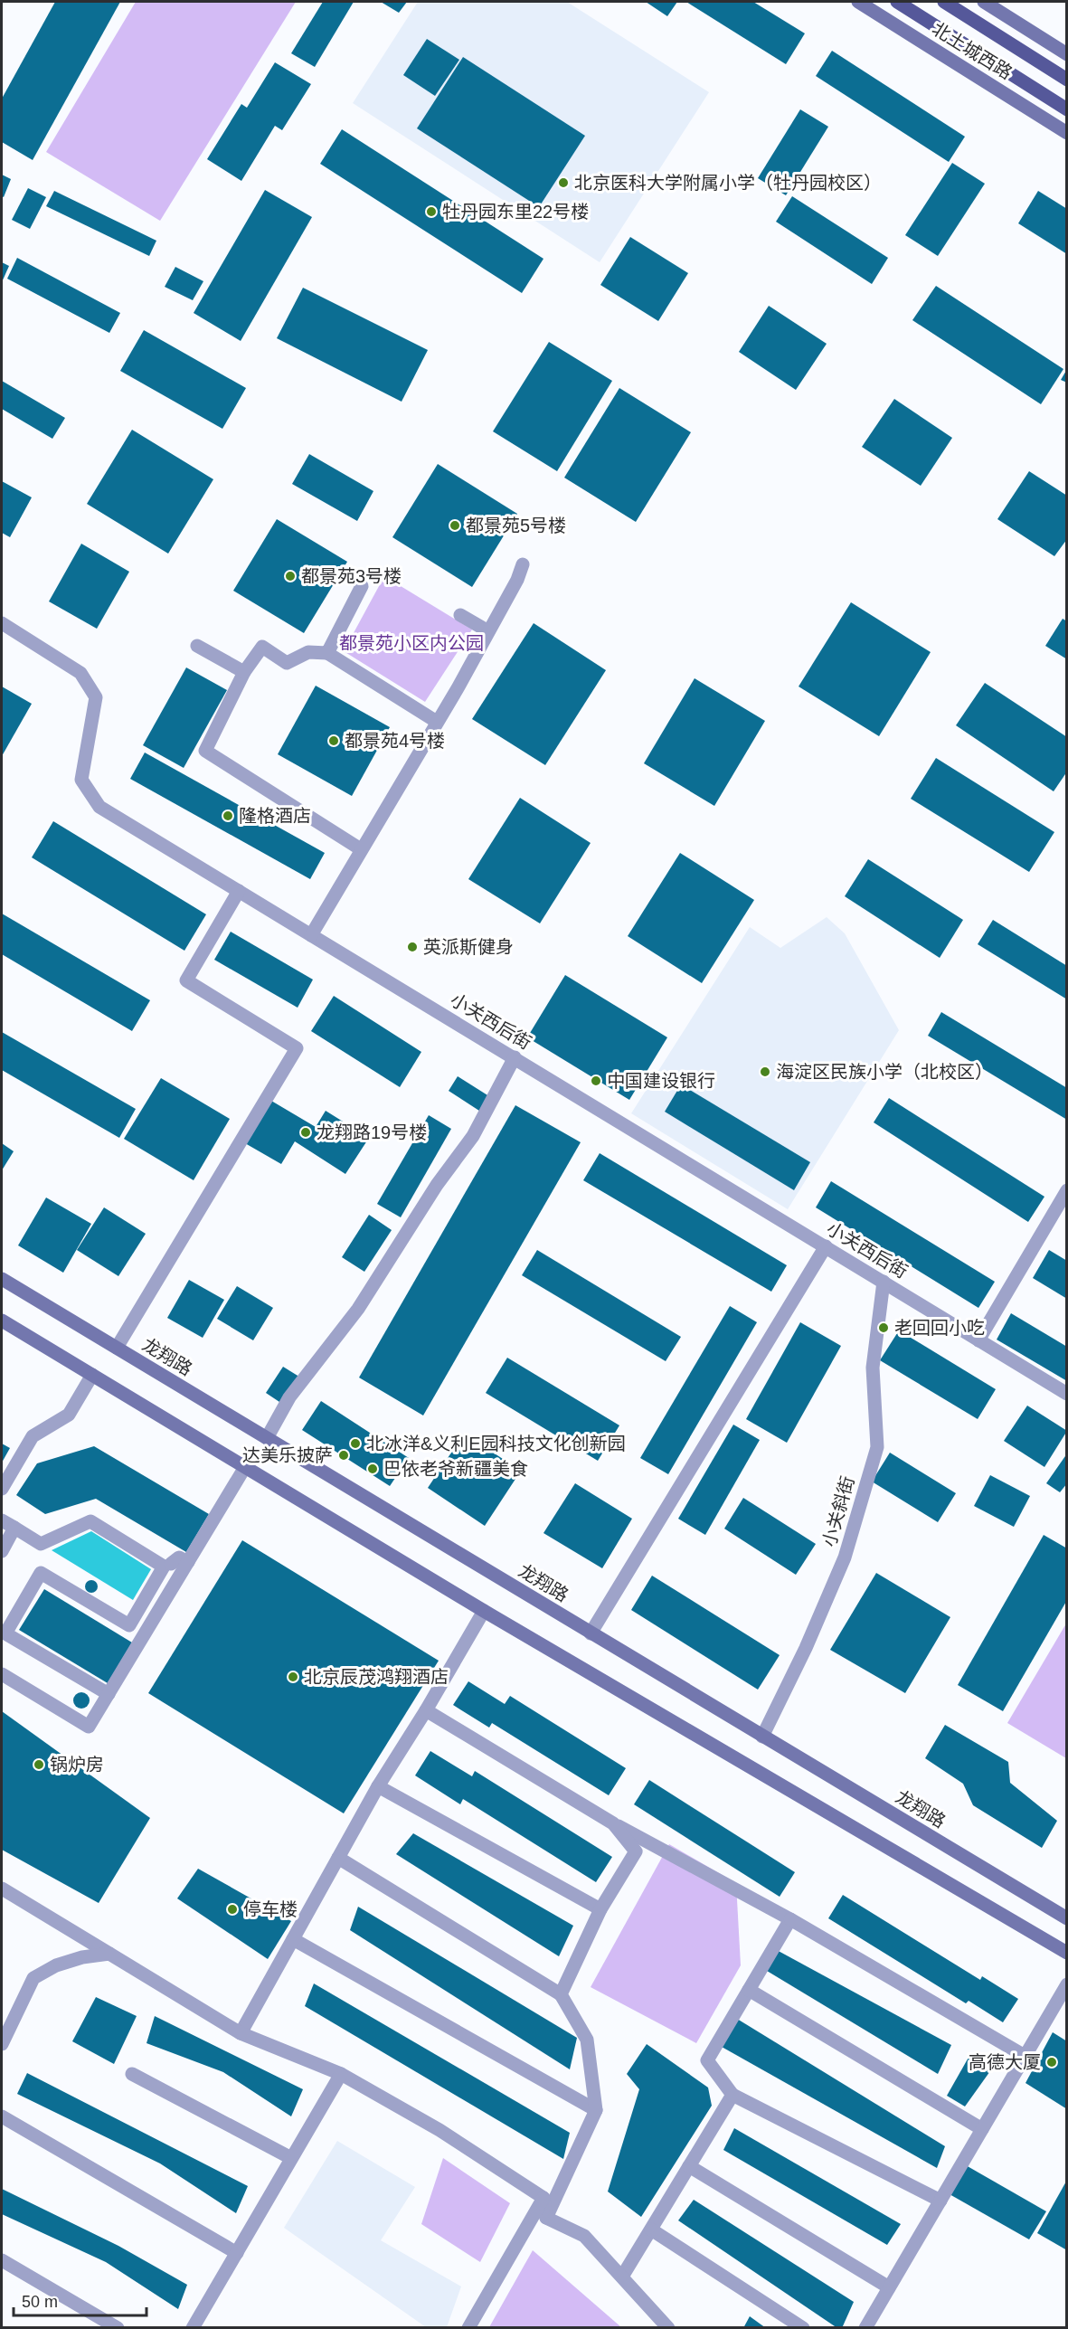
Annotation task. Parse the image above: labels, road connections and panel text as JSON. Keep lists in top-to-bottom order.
{
  "streets": {
    "main road": ["北土城西路"],
    "street": ["小关西后街", "龙翔路", "小关斜街"]
  },
  "crossings": [
    ["小关西后街", "小关斜街"],
    ["龙翔路", "小关斜街"]
  ],
  "parks": ["都景苑小区内公园"],
  "places": [
    "北京医科大学附属小学（牡丹园校区）",
    "牡丹园东里22号楼",
    "都景苑5号楼",
    "都景苑3号楼",
    "都景苑4号楼",
    "隆格酒店",
    "英派斯健身",
    "海淀区民族小学（北校区）",
    "中国建设银行",
    "龙翔路19号楼",
    "老回回小吃",
    "北冰洋&义利E园科技文化创新园",
    "达美乐披萨",
    "巴依老爷新疆美食",
    "北京辰茂鸿翔酒店",
    "锅炉房",
    "停车楼",
    "高德大厦"
  ],
  "scale_bar": "50 m"
}
